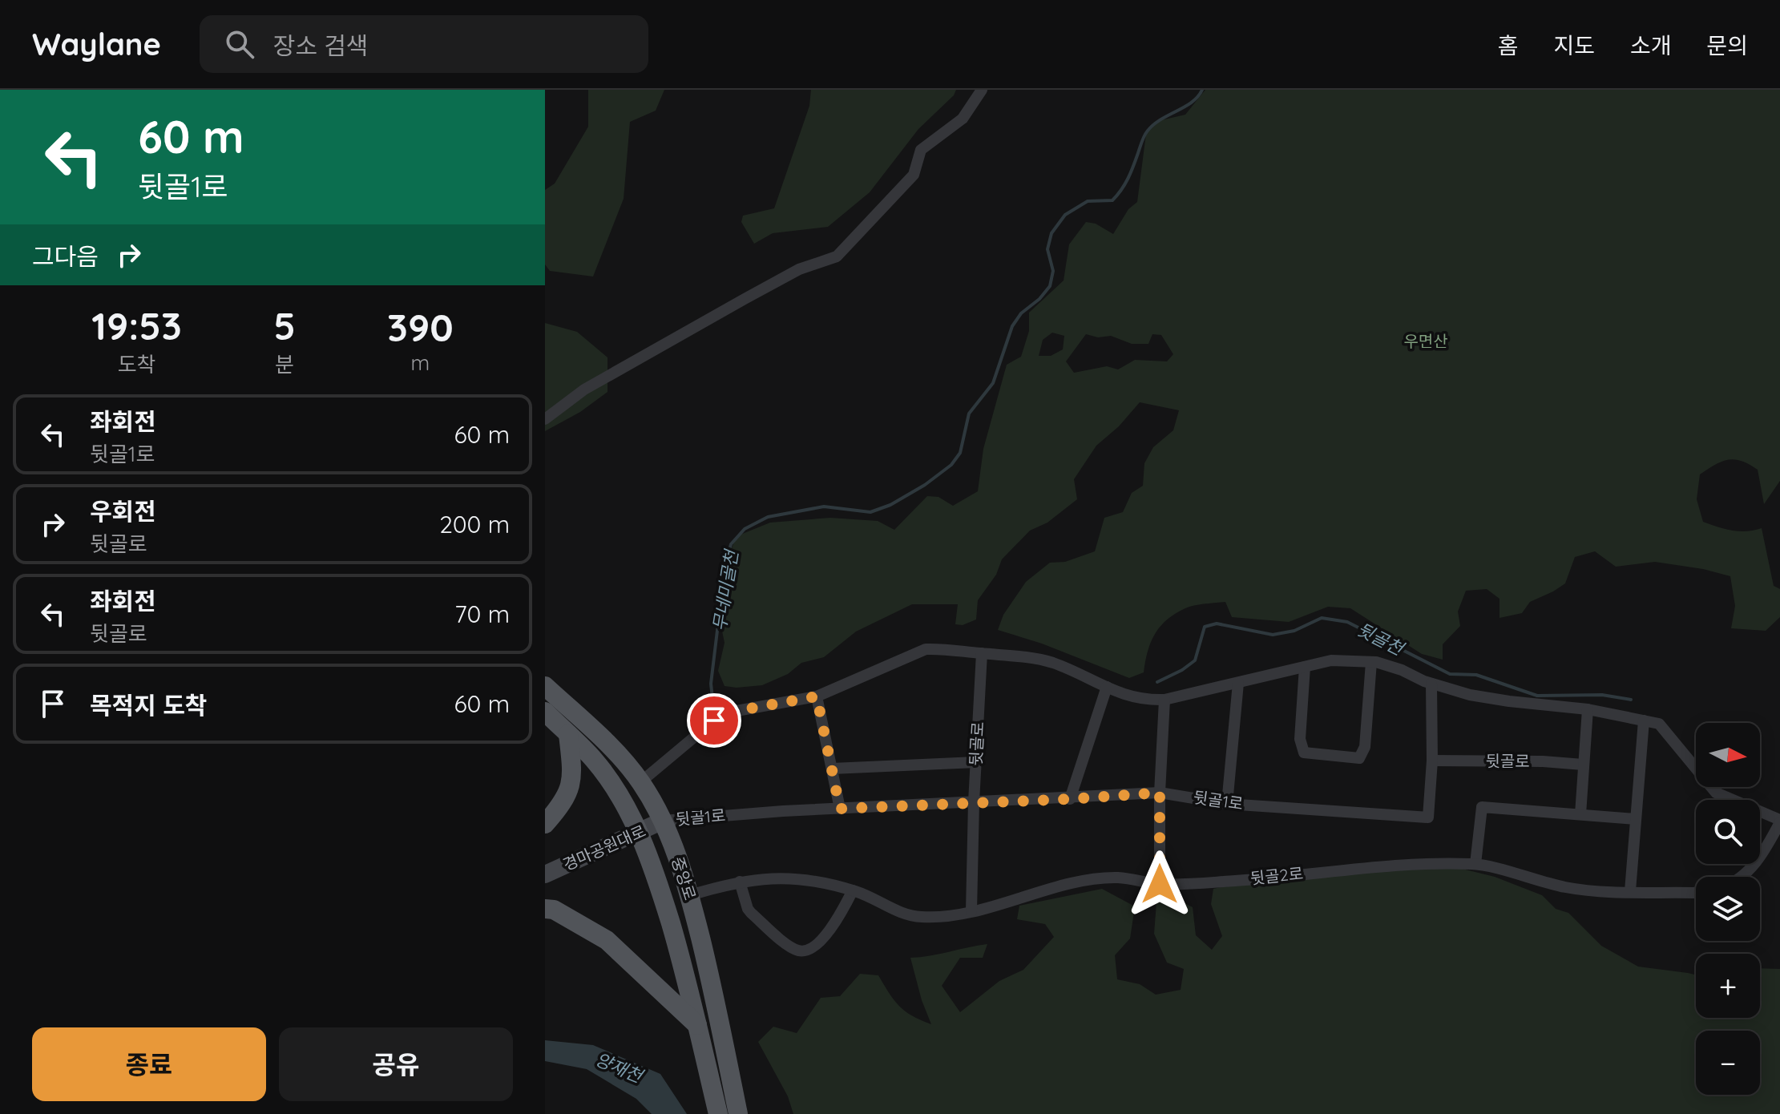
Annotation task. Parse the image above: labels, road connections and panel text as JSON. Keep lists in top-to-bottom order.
{
  "streets": {
    "main road": ["중앙로"],
    "street": [
      "뒷골로",
      "뒷골1로",
      "경마공원대로",
      "뒷골2로"
    ]
  },
  "crossings": [
    ["뒷골로", "뒷골1로"],
    ["뒷골로", "뒷골2로"],
    ["뒷골1로", "경마공원대로"],
    ["뒷골1로", "중앙로"],
    ["경마공원대로", "중앙로"],
    ["뒷골2로", "중앙로"]
  ],
  "water": ["무네미골천", "뒷골천", "양재천"],
  "parks": ["우면산"],
  "north": "right",
  "page": {
    "header": "Waylane",
    "search": "장소 검색",
    "nav": [
      "홈",
      "지도",
      "소개",
      "문의"
    ],
    "turn": ["60 m", "뒷골1로"],
    "then": "그다음",
    "eta": [
      "19:53",
      "도착",
      "5",
      "분",
      "390",
      "m"
    ],
    "list": [
      {
        "name": "좌회전",
        "note": "뒷골1로",
        "value": "60 m"
      },
      {
        "name": "우회전",
        "note": "뒷골로",
        "value": "200 m"
      },
      {
        "name": "좌회전",
        "note": "뒷골로",
        "value": "70 m"
      },
      {
        "name": "목적지 도착",
        "value": "60 m"
      }
    ],
    "map_buttons": ["+", "−"],
    "buttons": ["종료", "공유"]
  }
}
